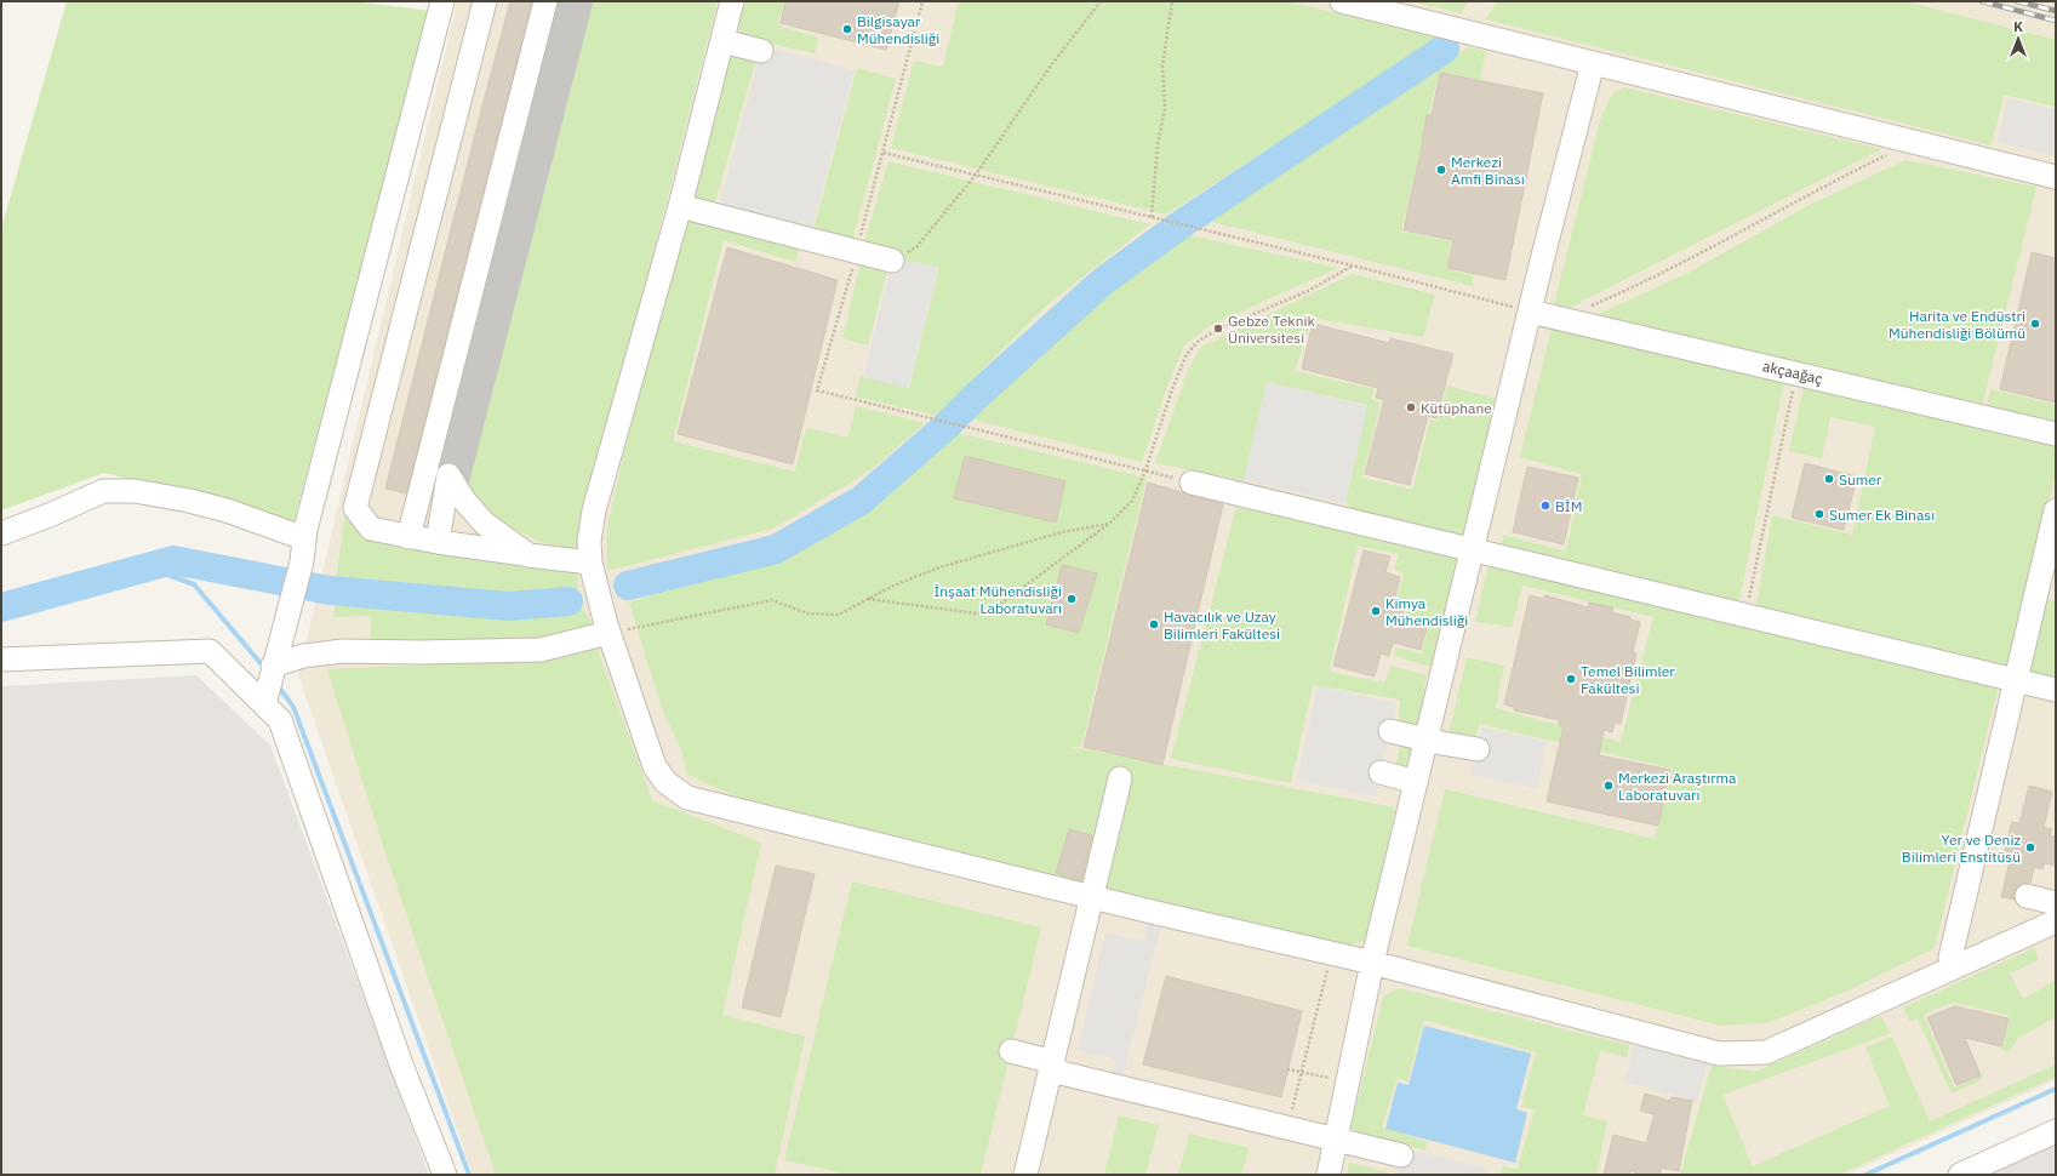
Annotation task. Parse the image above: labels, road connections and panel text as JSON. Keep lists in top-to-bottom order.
{
  "streets": {
    "street": ["akçaağaç"]
  },
  "places": [
    "Bilgisayar Mühendisliği",
    "Merkezi Amfi Binası",
    "Harita ve Endüstri Mühendisliği Bölümü",
    "Gebze Teknik Üniversitesi",
    "Kütüphane",
    "Sumer",
    "BİM",
    "Sumer Ek Binası",
    "İnşaat Mühendisliği Laboratuvarı",
    "Kimya Mühendisliği",
    "Havacılık ve Uzay Bilimleri Fakültesi",
    "Temel Bilimler Fakültesi",
    "Merkezi Araştırma Laboratuvarı",
    "Yer ve Deniz Bilimleri Enstitüsü"
  ],
  "north": "top"
}
